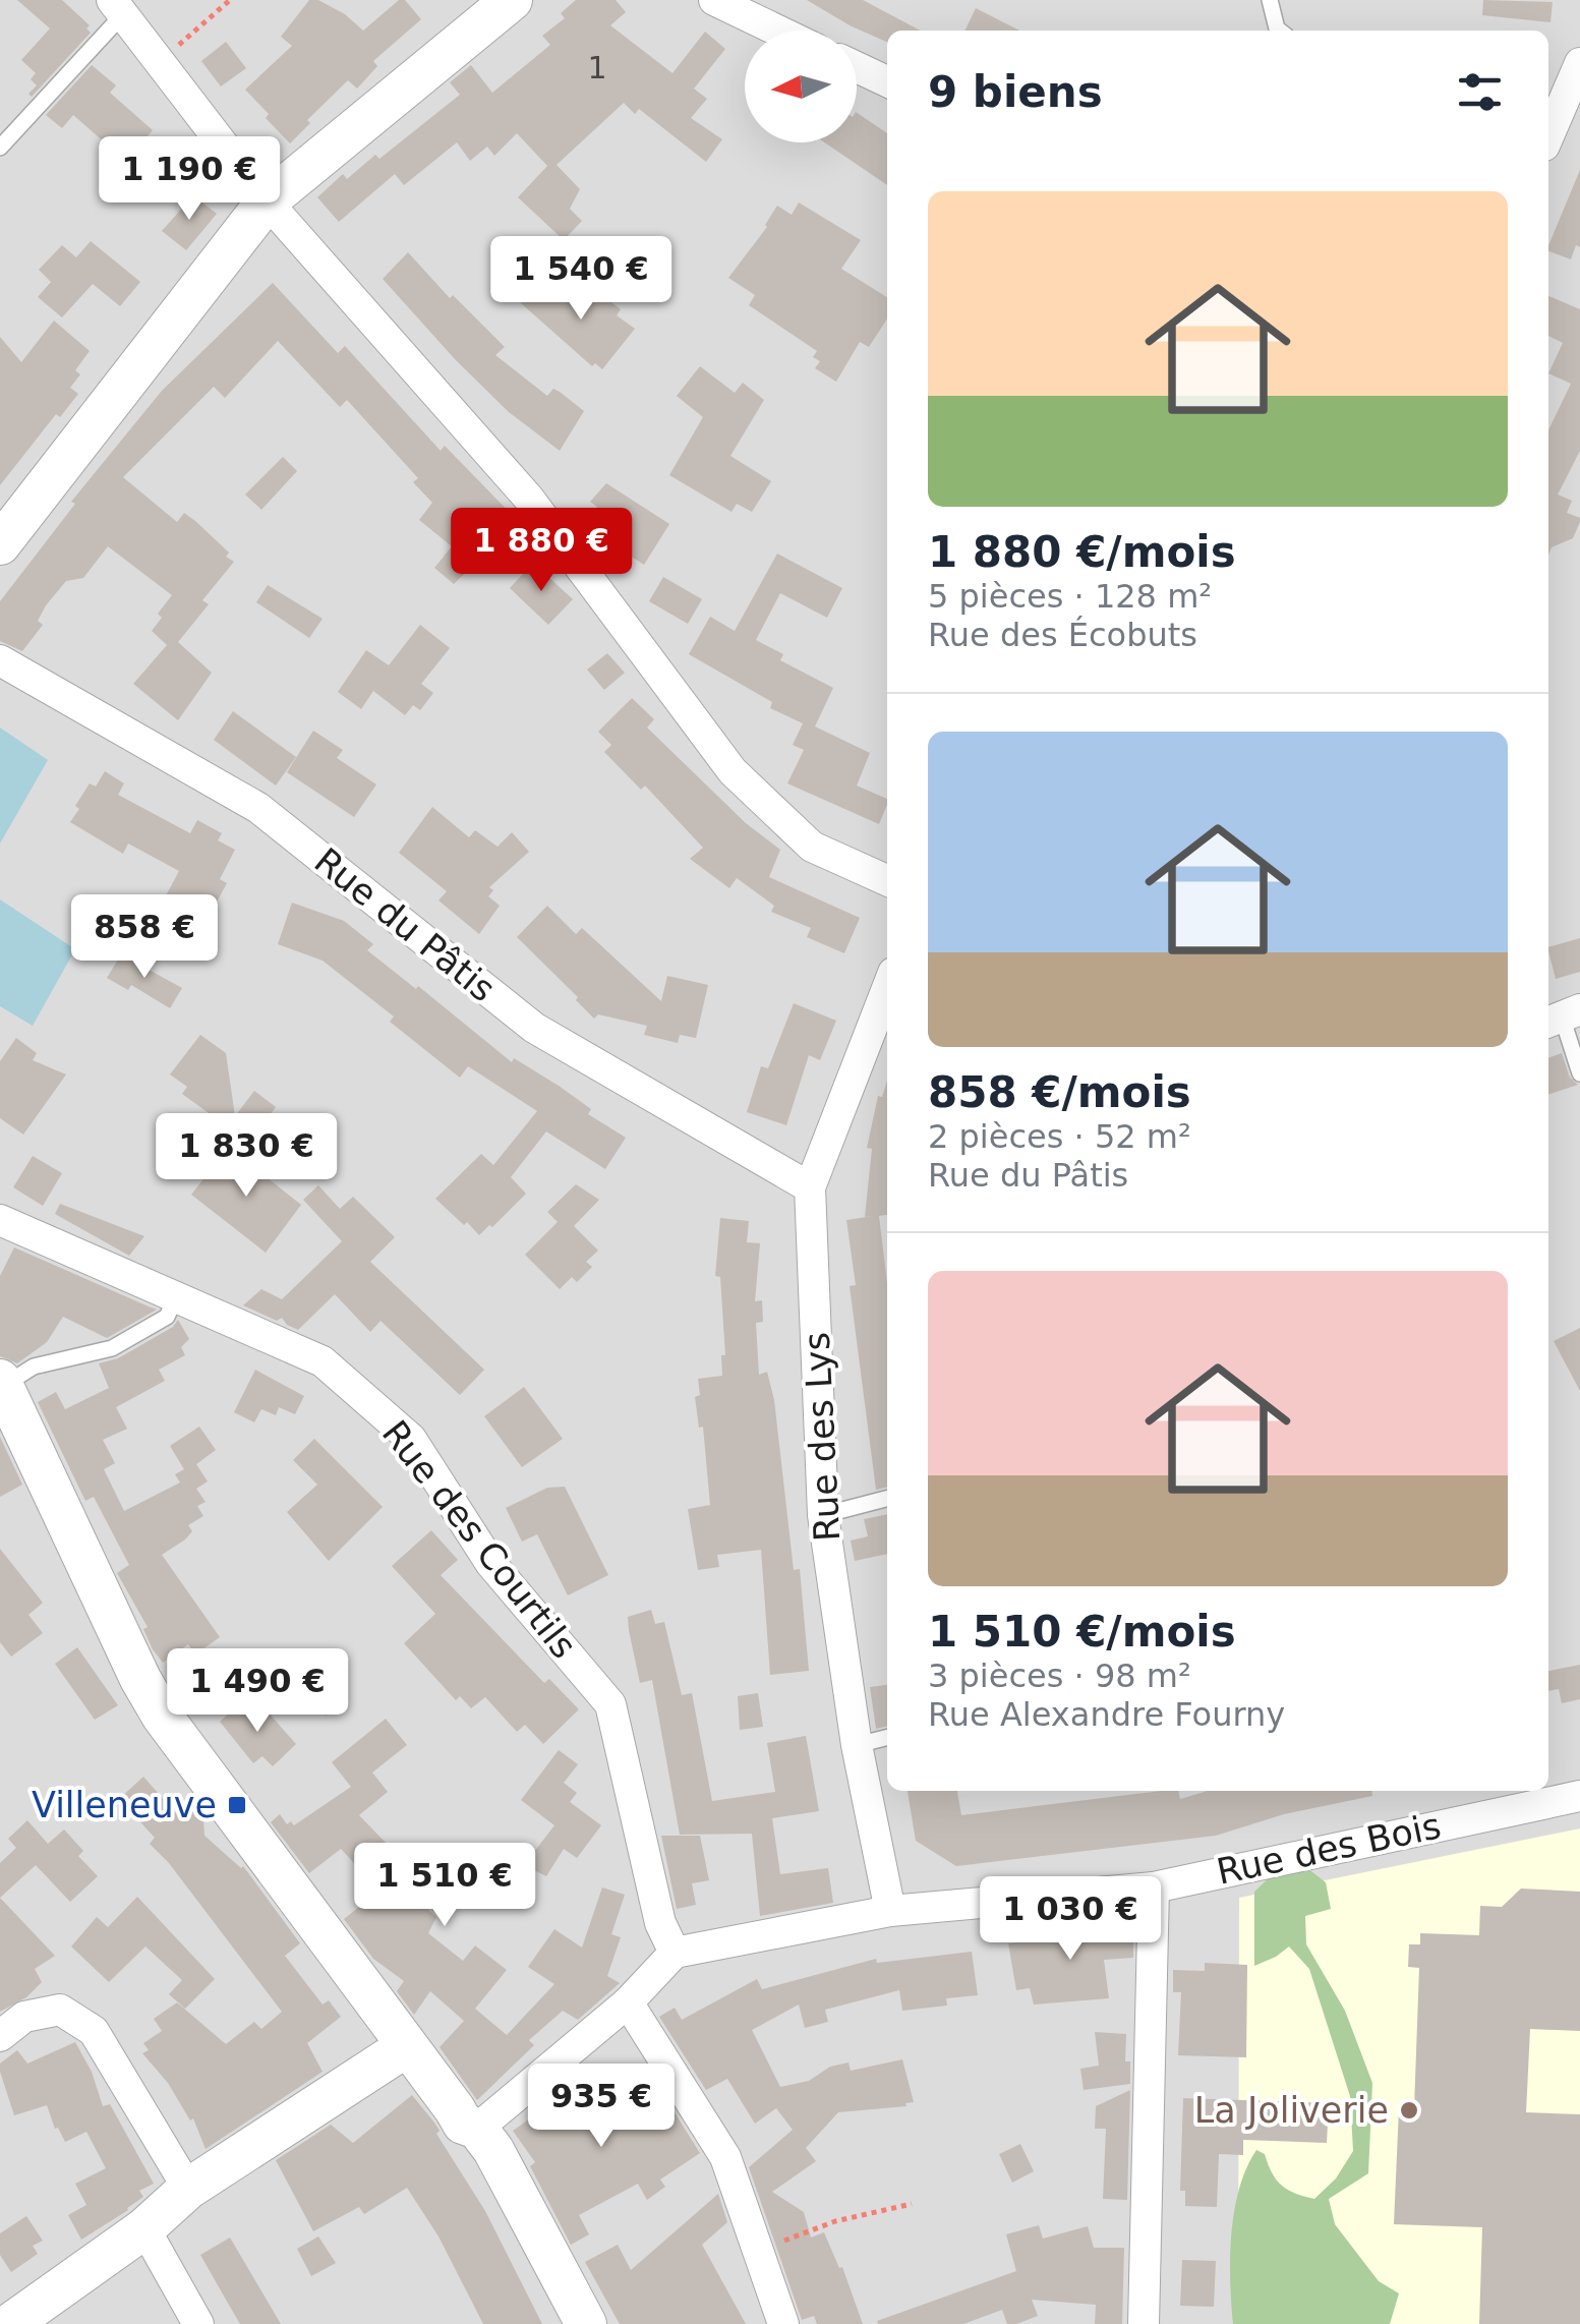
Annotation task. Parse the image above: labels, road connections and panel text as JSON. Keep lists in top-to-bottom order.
{
  "streets": {
    "street": [
      "Rue du Pâtis",
      "Rue des Lys",
      "Rue des Courtils",
      "Rue des Bois"
    ]
  },
  "crossings": [
    ["Rue du Pâtis", "Rue des Lys"],
    ["Rue des Lys", "Rue des Bois"],
    ["Rue des Courtils", "Rue des Bois"]
  ],
  "places": {
    "transit": ["Villeneuve"],
    "other": ["La Joliverie"]
  },
  "house_numbers": ["1"],
  "north": "left",
  "page": {
    "heading": "9 biens",
    "price": [
      "1 190 €",
      "1 540 €",
      "1 880 €",
      "858 €",
      "1 830 €",
      "1 490 €",
      "1 510 €",
      "1 030 €",
      "935 €"
    ],
    "list": [
      {
        "name": "1 880 €/mois",
        "note": "5 pièces · 128 m² · Rue des Écobuts"
      },
      {
        "name": "858 €/mois",
        "note": "2 pièces · 52 m² · Rue du Pâtis"
      },
      {
        "name": "1 510 €/mois",
        "note": "3 pièces · 98 m² · Rue Alexandre Fourny"
      }
    ]
  }
}
